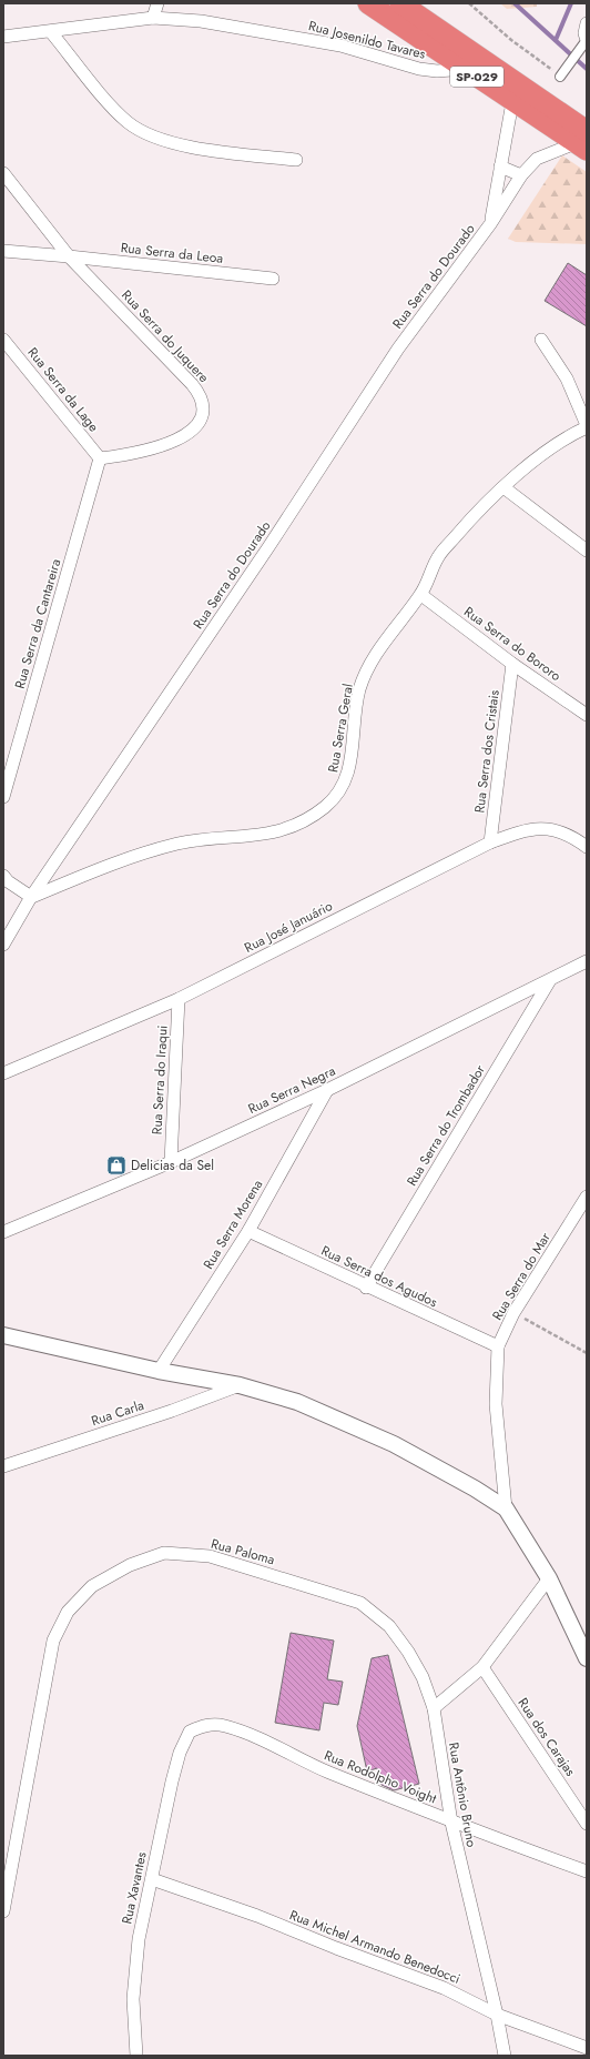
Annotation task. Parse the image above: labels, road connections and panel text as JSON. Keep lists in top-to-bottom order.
{
  "streets": {
    "highway": ["SP-029"],
    "street": [
      "Rua Josenildo Tavares",
      "Rua Serra da Leoa",
      "Rua Serra do Dourado",
      "Rua Serra do Juquere",
      "Rua Serra da Lage",
      "Rua Serra da Cantareira",
      "Rua Serra do Bororo",
      "Rua Serra Geral",
      "Rua Serra dos Cristais",
      "Rua José Januário",
      "Rua Serra do Iraqui",
      "Rua Serra Negra",
      "Rua Serra do Trombador",
      "Rua Serra Morena",
      "Rua Serra dos Agudos",
      "Rua Serra do Mar",
      "Rua Carla",
      "Rua Paloma",
      "Rua dos Carajas",
      "Rua Rodolpho Voight",
      "Rua Antônio Bruno",
      "Rua Xavantes",
      "Rua Michel Armando Benedocci"
    ]
  },
  "crossings": [
    ["Rua Josenildo Tavares", "SP-029"],
    ["SP-029", "Rua Serra do Dourado"],
    ["Rua Serra da Leoa", "Rua Serra do Juquere"],
    ["Rua Serra do Dourado", "Rua Serra Geral"],
    ["Rua Serra do Juquere", "Rua Serra da Lage"],
    ["Rua Serra do Juquere", "Rua Serra da Cantareira"],
    ["Rua Serra da Lage", "Rua Serra da Cantareira"],
    ["Rua Serra do Bororo", "Rua Serra Geral"],
    ["Rua Serra do Bororo", "Rua Serra dos Cristais"],
    ["Rua Serra dos Cristais", "Rua José Januário"],
    ["Rua José Januário", "Rua Serra do Iraqui"],
    ["Rua Serra do Iraqui", "Rua Serra Negra"],
    ["Rua Serra Negra", "Rua Serra do Trombador"],
    ["Rua Serra Negra", "Rua Serra Morena"],
    ["Rua Serra do Trombador", "Rua Serra dos Agudos"],
    ["Rua Serra Morena", "Rua Serra dos Agudos"],
    ["Rua Serra dos Agudos", "Rua Serra do Mar"],
    ["Rua Paloma", "Rua Antônio Bruno"],
    ["Rua Rodolpho Voight", "Rua Antônio Bruno"],
    ["Rua Rodolpho Voight", "Rua Xavantes"],
    ["Rua Antônio Bruno", "Rua Michel Armando Benedocci"],
    ["Rua Xavantes", "Rua Michel Armando Benedocci"]
  ],
  "places": {
    "shop": ["Delicias da Sel"]
  }
}
